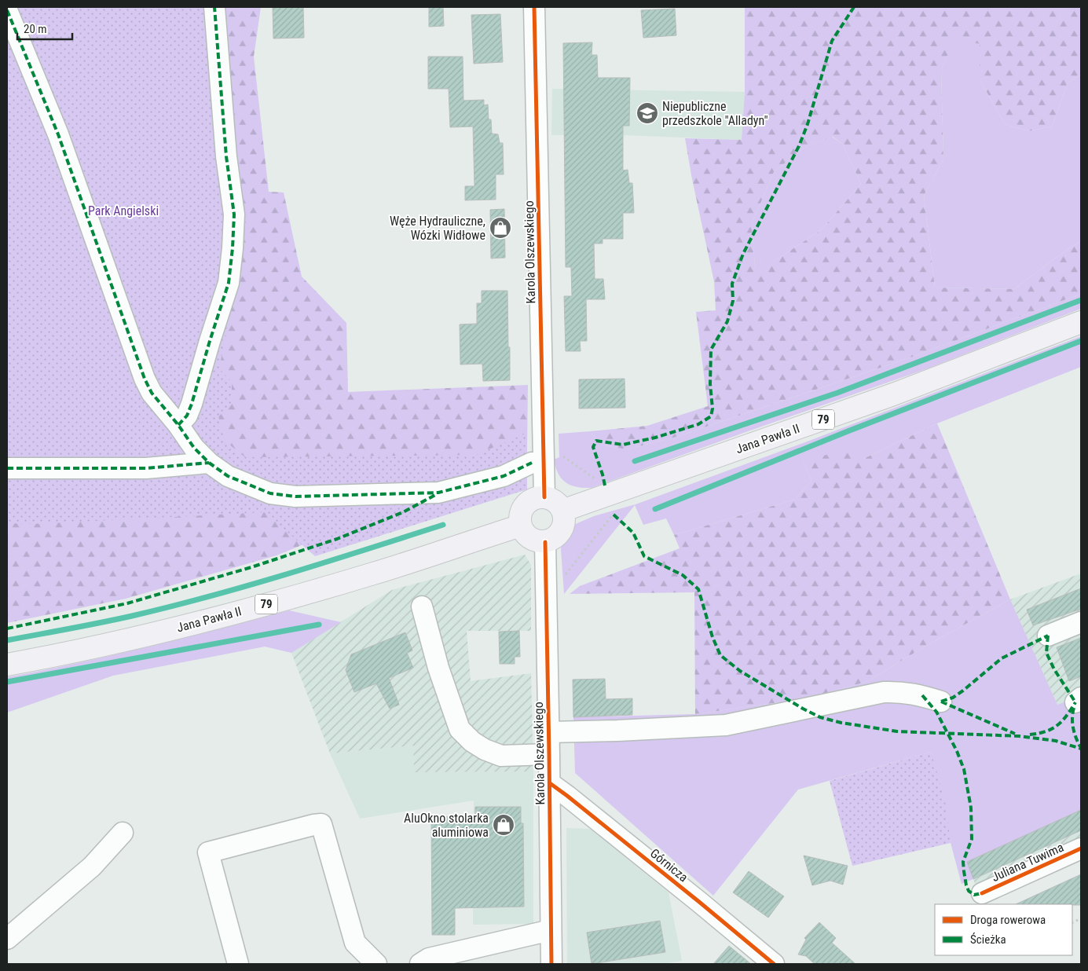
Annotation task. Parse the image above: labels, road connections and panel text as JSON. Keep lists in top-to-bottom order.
{
  "streets": {
    "main road": ["79", "Jana Pawła II"],
    "street": ["Karola Olszewskiego", "Juliana Tuwima", "Górnicza"]
  },
  "crossings": [
    ["Karola Olszewskiego", "Jana Pawła II"],
    ["Karola Olszewskiego", "Górnicza"]
  ],
  "parks": ["Park Angielski"],
  "places": {
    "school or university": ["Niepubliczne przedszkole \"Alladyn\""],
    "shop": ["Węże Hydrauliczne, Wózki Widłowe", "AluOkno stolarka aluminiowa"]
  },
  "legend": ["Droga rowerowa", "Ścieżka"],
  "scale_bar": "20 m"
}
